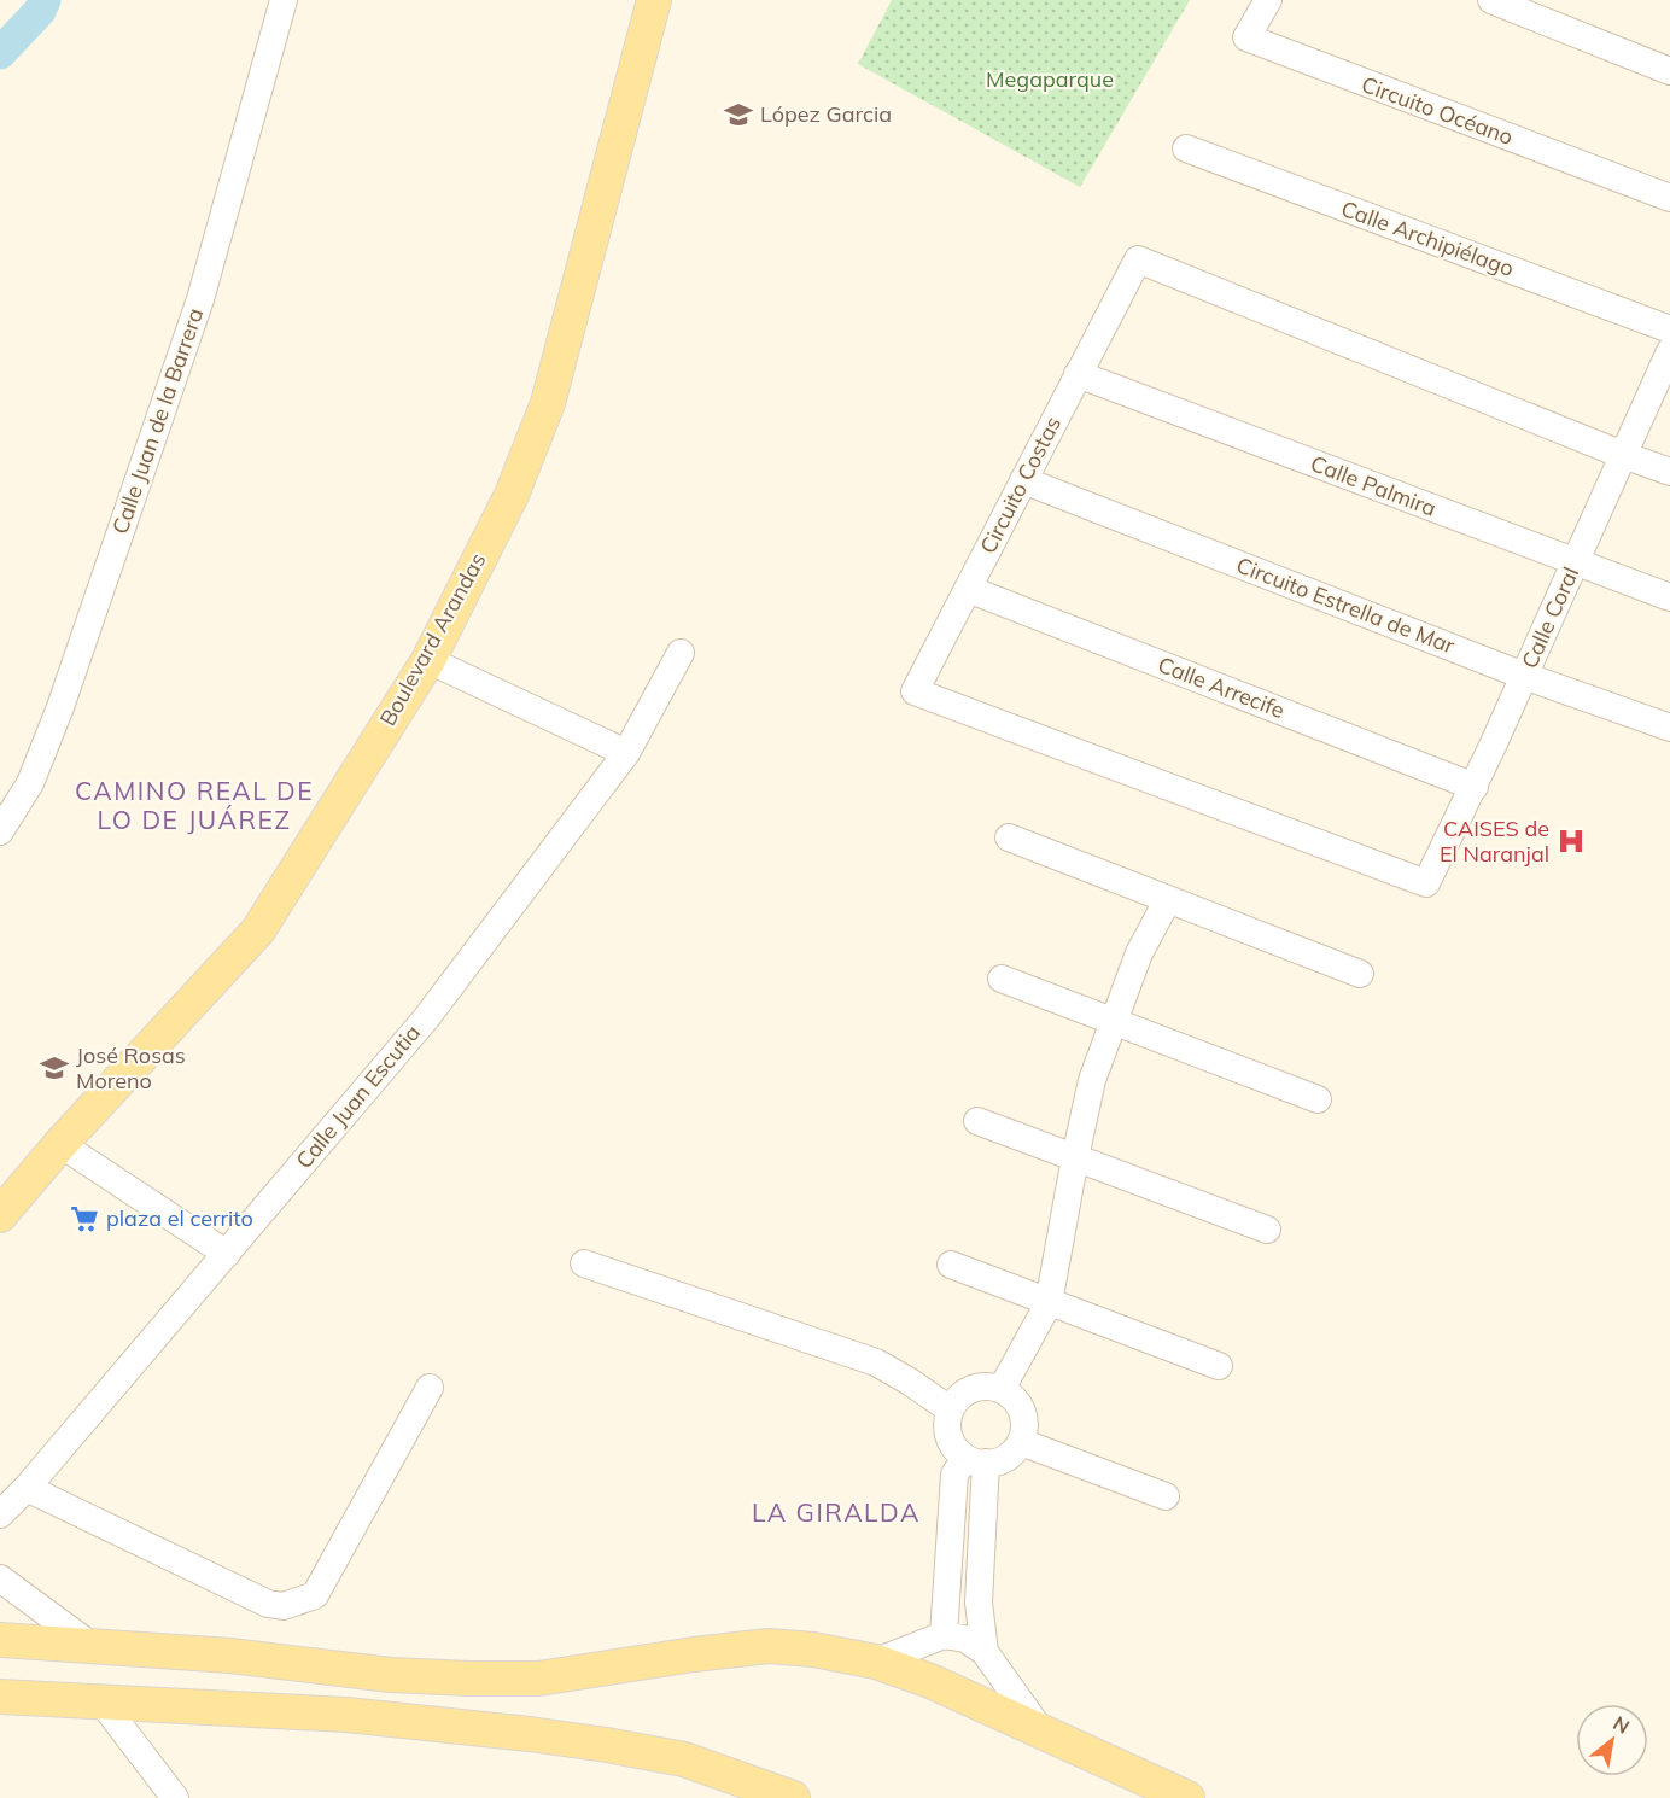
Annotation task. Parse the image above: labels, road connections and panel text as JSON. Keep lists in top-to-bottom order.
{
  "streets": {
    "main road": ["Boulevard Arandas"],
    "street": [
      "Circuito Océano",
      "Calle Archipiélago",
      "Calle Juan de la Barrera",
      "Circuito Costas",
      "Calle Palmira",
      "Circuito Estrella de Mar",
      "Calle Coral",
      "Calle Arrecife",
      "Calle Juan Escutia"
    ]
  },
  "crossings": [
    ["Circuito Costas", "Calle Palmira"],
    ["Circuito Costas", "Circuito Estrella de Mar"],
    ["Circuito Costas", "Calle Coral"],
    ["Circuito Costas", "Calle Arrecife"],
    ["Calle Palmira", "Calle Coral"],
    ["Circuito Estrella de Mar", "Calle Coral"],
    ["Calle Coral", "Calle Arrecife"]
  ],
  "districts": ["CAMINO REAL DE LO DE JUÁREZ", "LA GIRALDA"],
  "parks": ["Megaparque"],
  "places": {
    "school or university": ["López Garcia", "José Rosas Moreno"],
    "hospital": ["CAISES de El Naranjal"],
    "supermarket": ["plaza el cerrito"]
  },
  "north": "top right"
}
